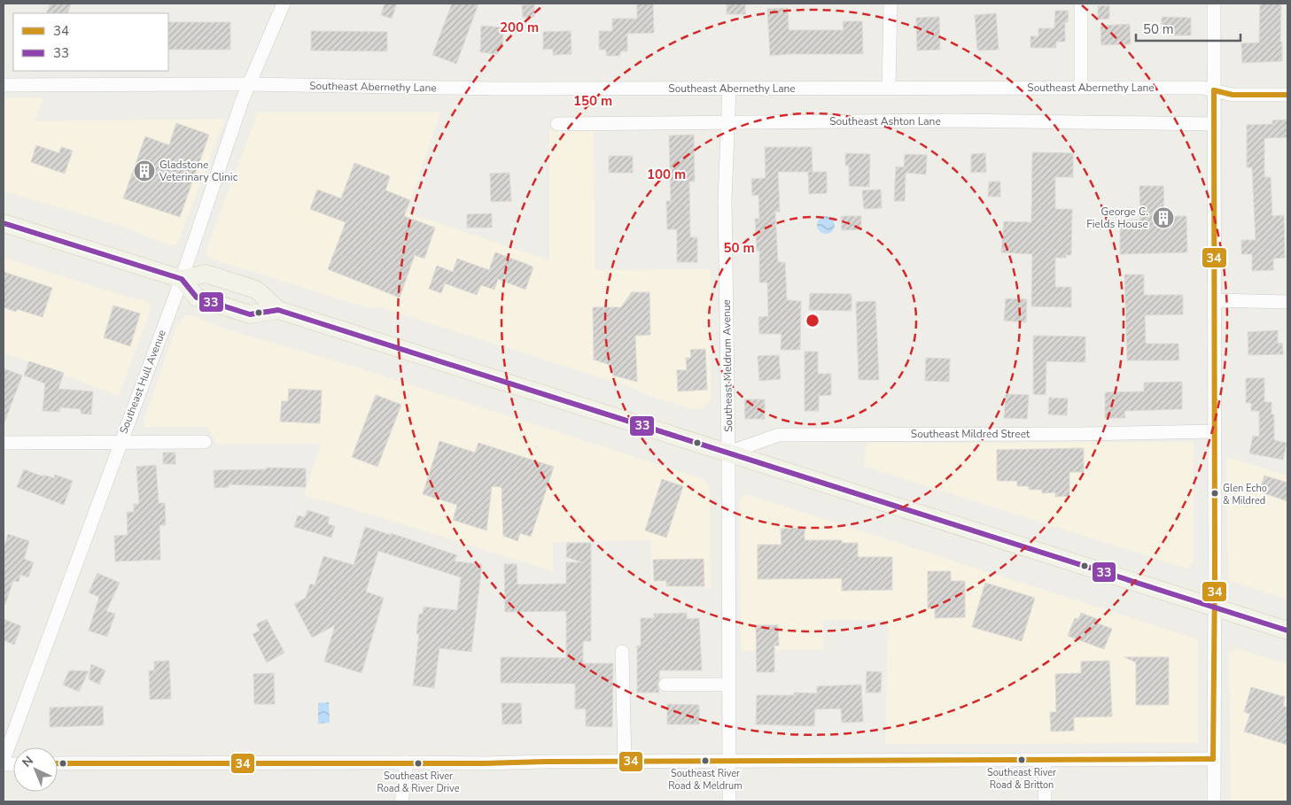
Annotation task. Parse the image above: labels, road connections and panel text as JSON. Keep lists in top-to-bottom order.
{
  "streets": {
    "street": [
      "Southeast Abernethy Lane",
      "Southeast Ashton Lane",
      "Southeast Meldrum Avenue",
      "Southeast Hull Avenue",
      "Southeast Mildred Street"
    ]
  },
  "crossings": [
    ["Southeast Abernethy Lane", "Southeast Meldrum Avenue"],
    ["Southeast Abernethy Lane", "Southeast Hull Avenue"],
    ["Southeast Ashton Lane", "Southeast Meldrum Avenue"],
    ["Southeast Meldrum Avenue", "Southeast Mildred Street"]
  ],
  "places": {
    "building": ["Gladstone Veterinary Clinic", "George C. Fields House"],
    "other": [
      "Glen Echo & Mildred",
      "Southeast River Road & Britton",
      "Southeast River Road & Meldrum",
      "Southeast River Road & River Drive"
    ]
  },
  "lines": ["transit line 34", "transit line 33"],
  "legend": ["34", "33"],
  "scale_bar": "50 m",
  "north": "top left",
  "rings": [
    "200 m",
    "150 m",
    "100 m",
    "50 m"
  ]
}
